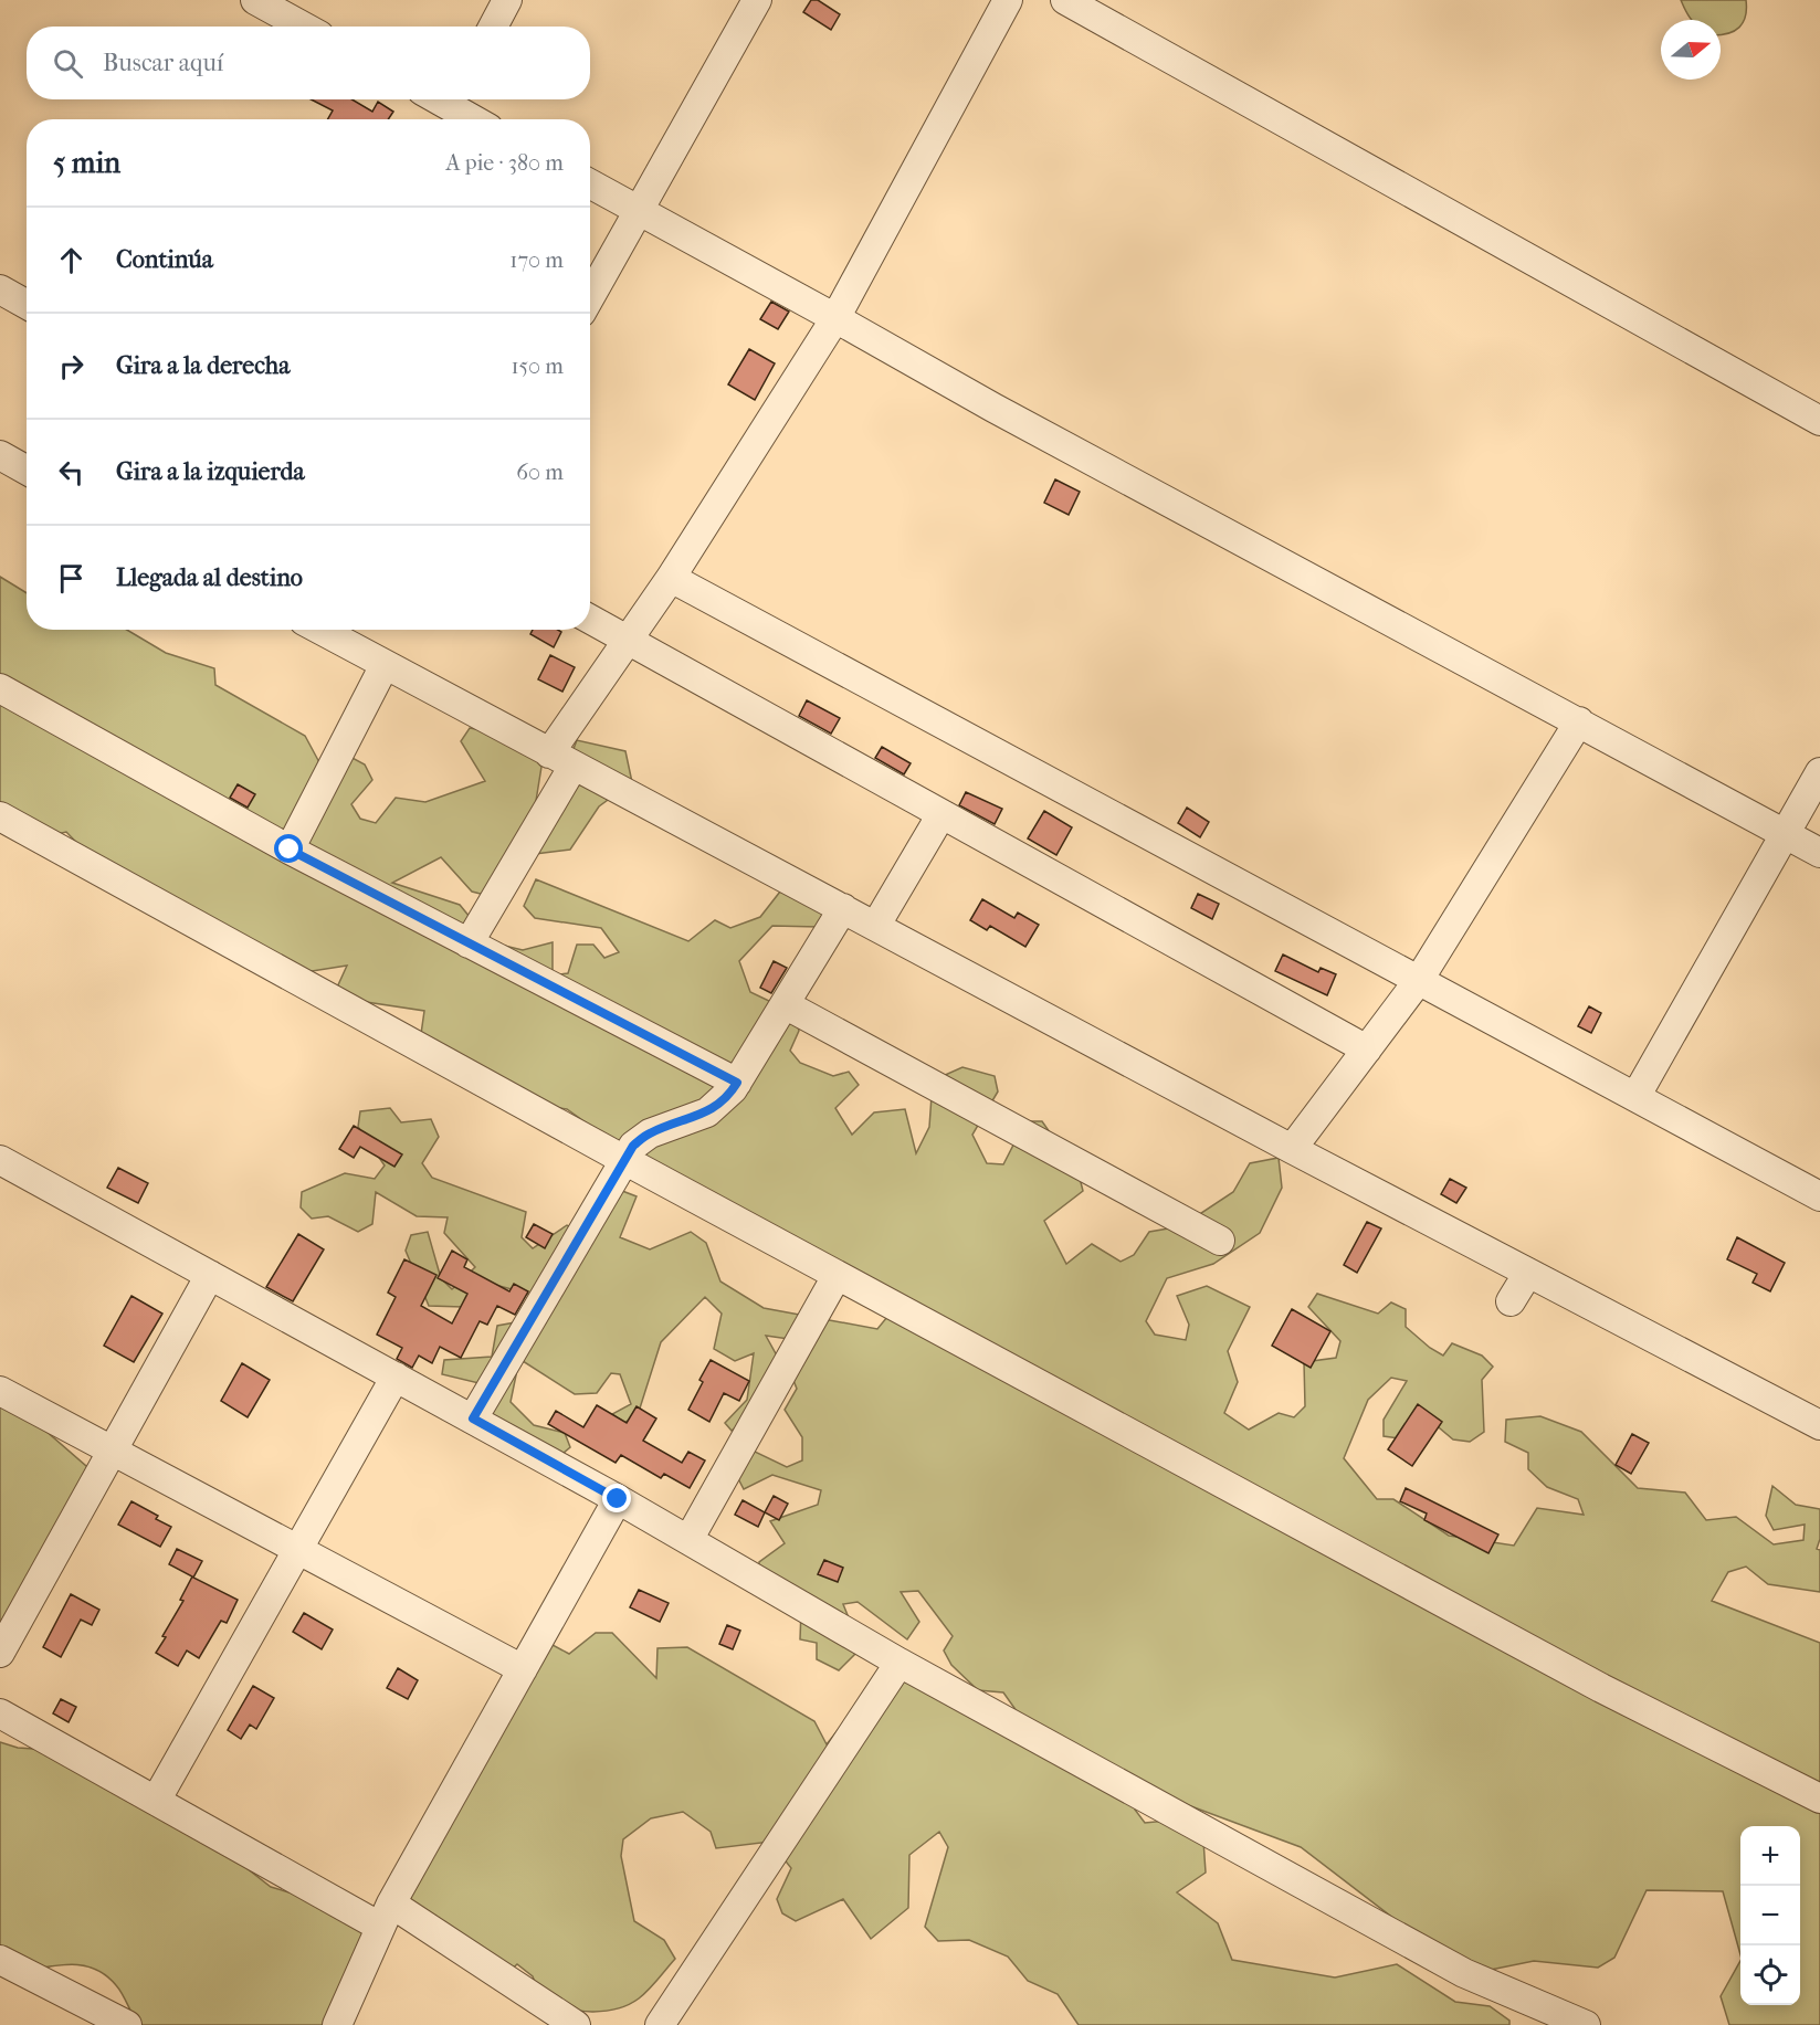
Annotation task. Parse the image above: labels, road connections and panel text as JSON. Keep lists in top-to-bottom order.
{
  "north": "right",
  "page": {
    "search": "Buscar aquí",
    "heading": ["5 min", "A pie · 380 m"],
    "list": [
      ["Continúa", "170 m"],
      ["Gira a la derecha", "150 m"],
      ["Gira a la izquierda", "60 m"],
      "Llegada al destino"
    ],
    "map_buttons": ["+", "−"]
  }
}
